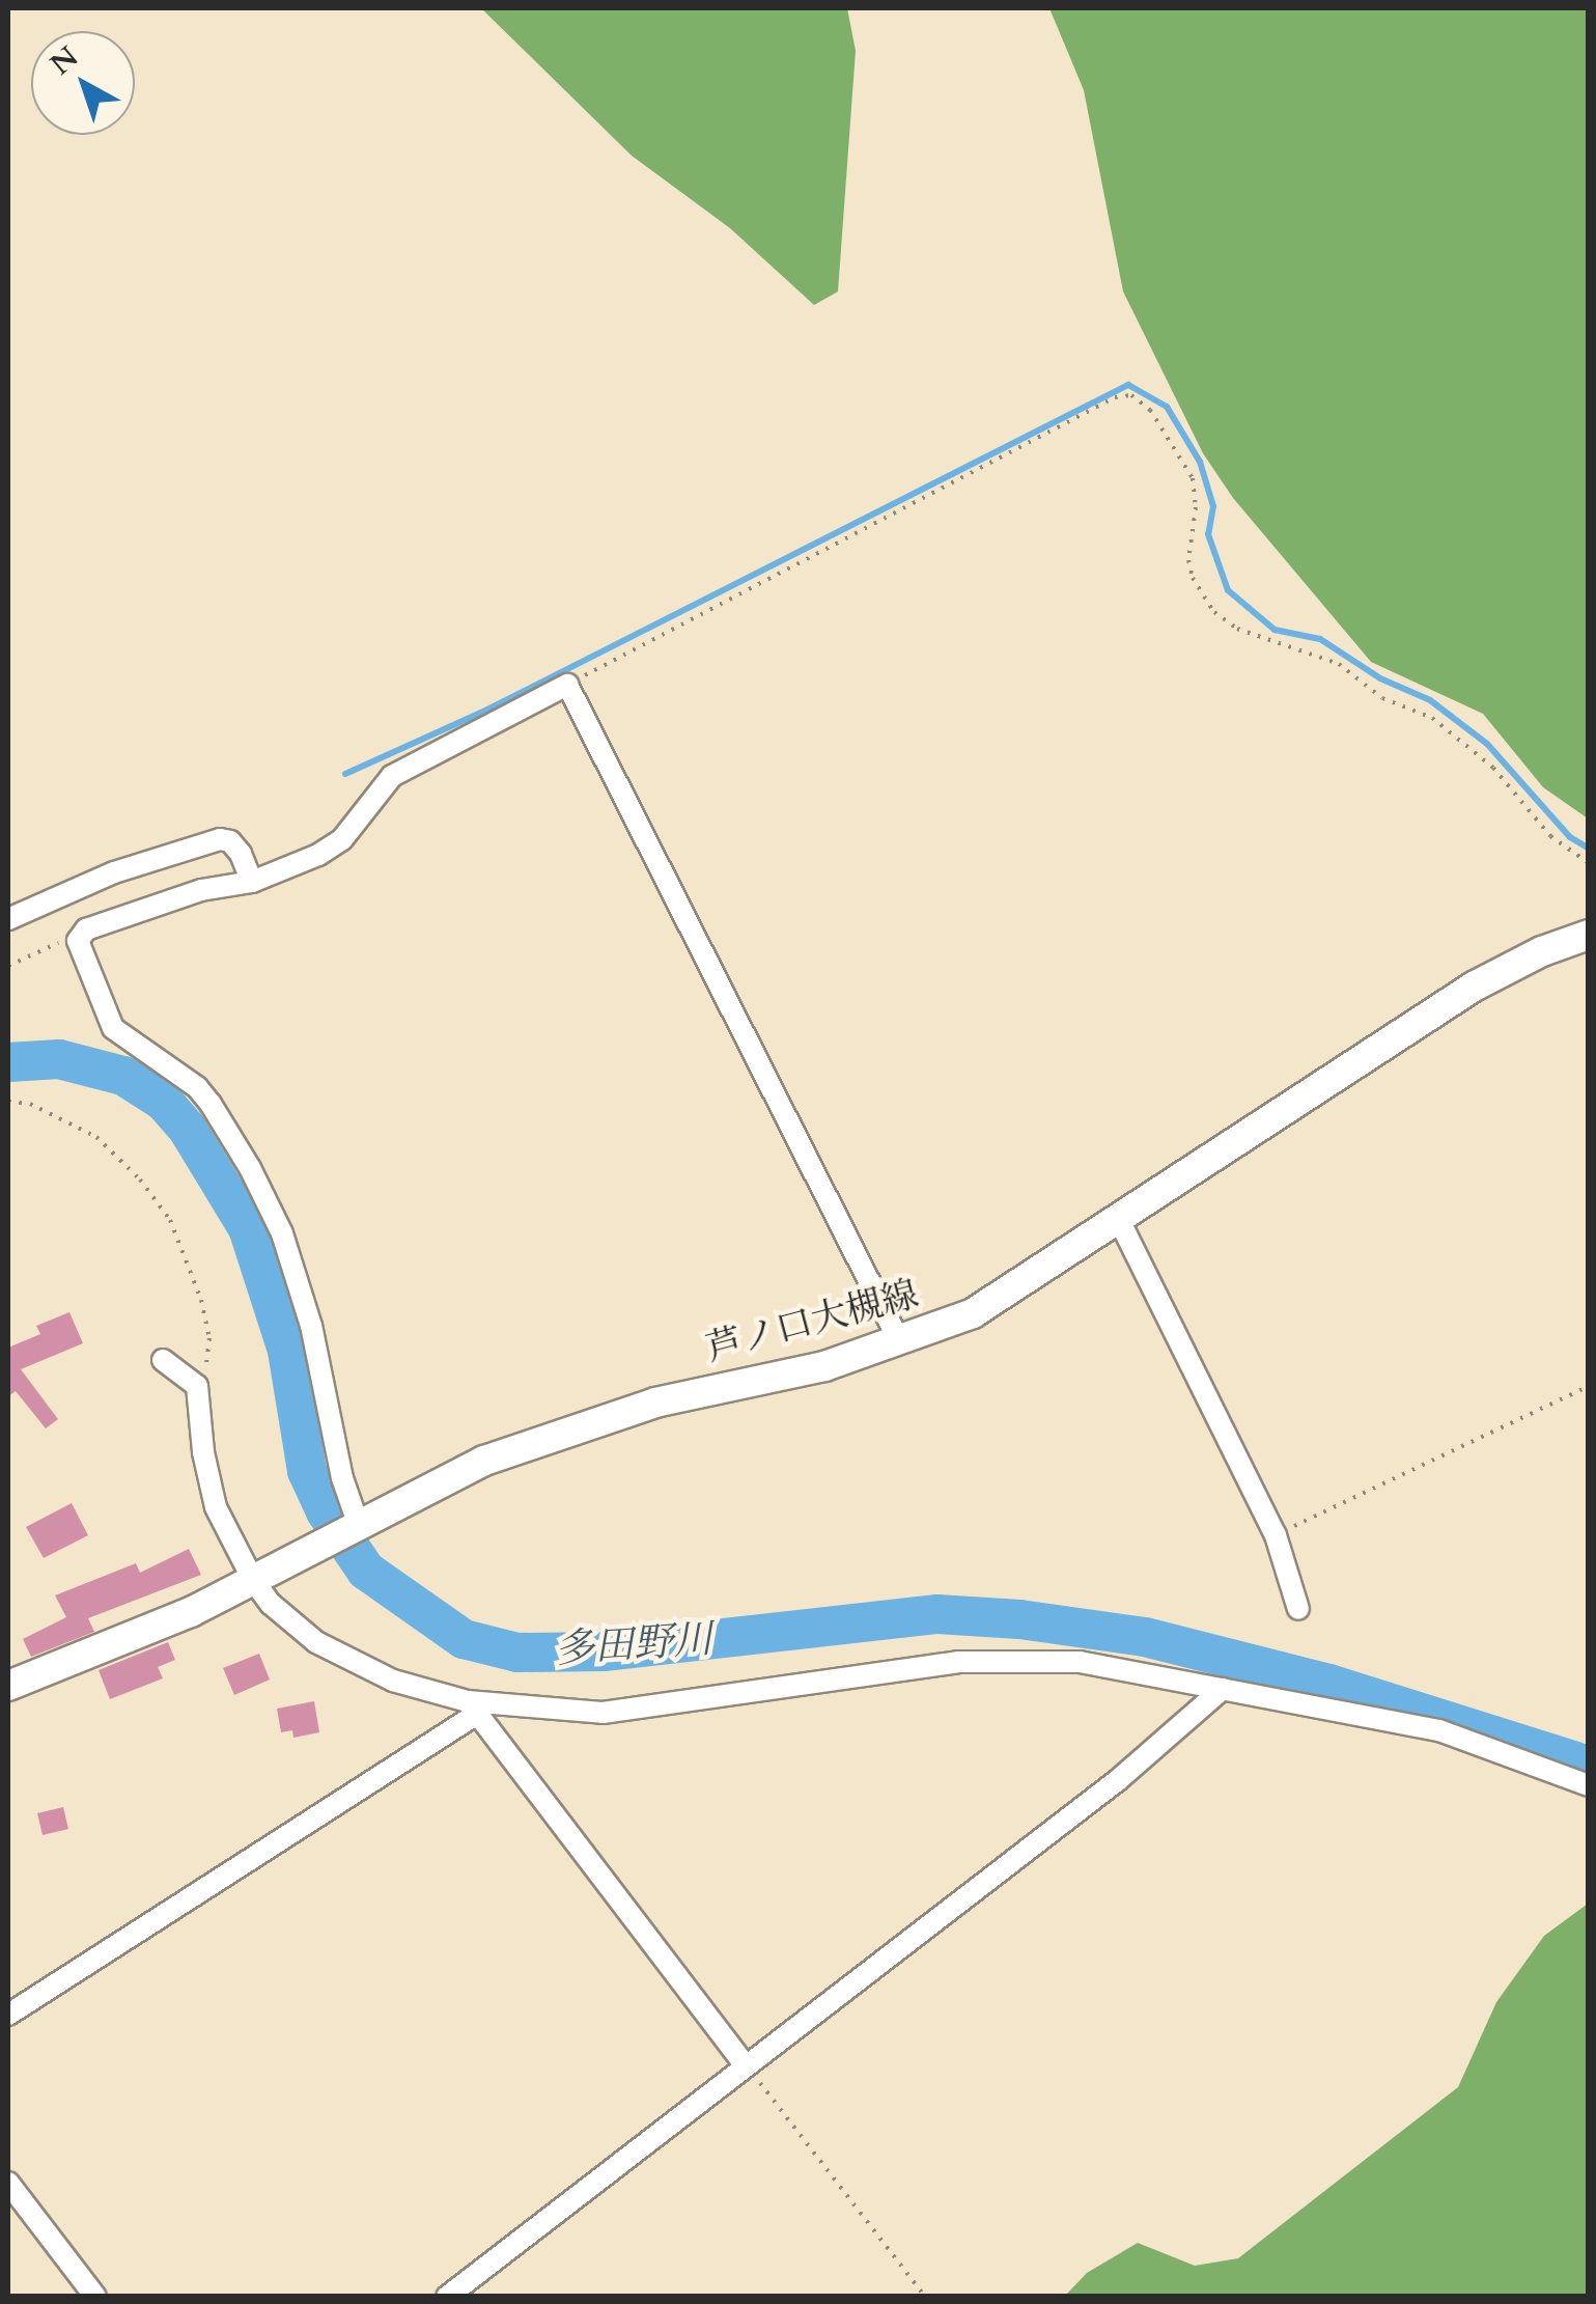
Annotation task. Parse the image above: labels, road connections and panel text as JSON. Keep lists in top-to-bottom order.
{
  "streets": {
    "main road": ["芦ノ口大槻線"]
  },
  "water": ["多田野川"],
  "north": "top left"
}
